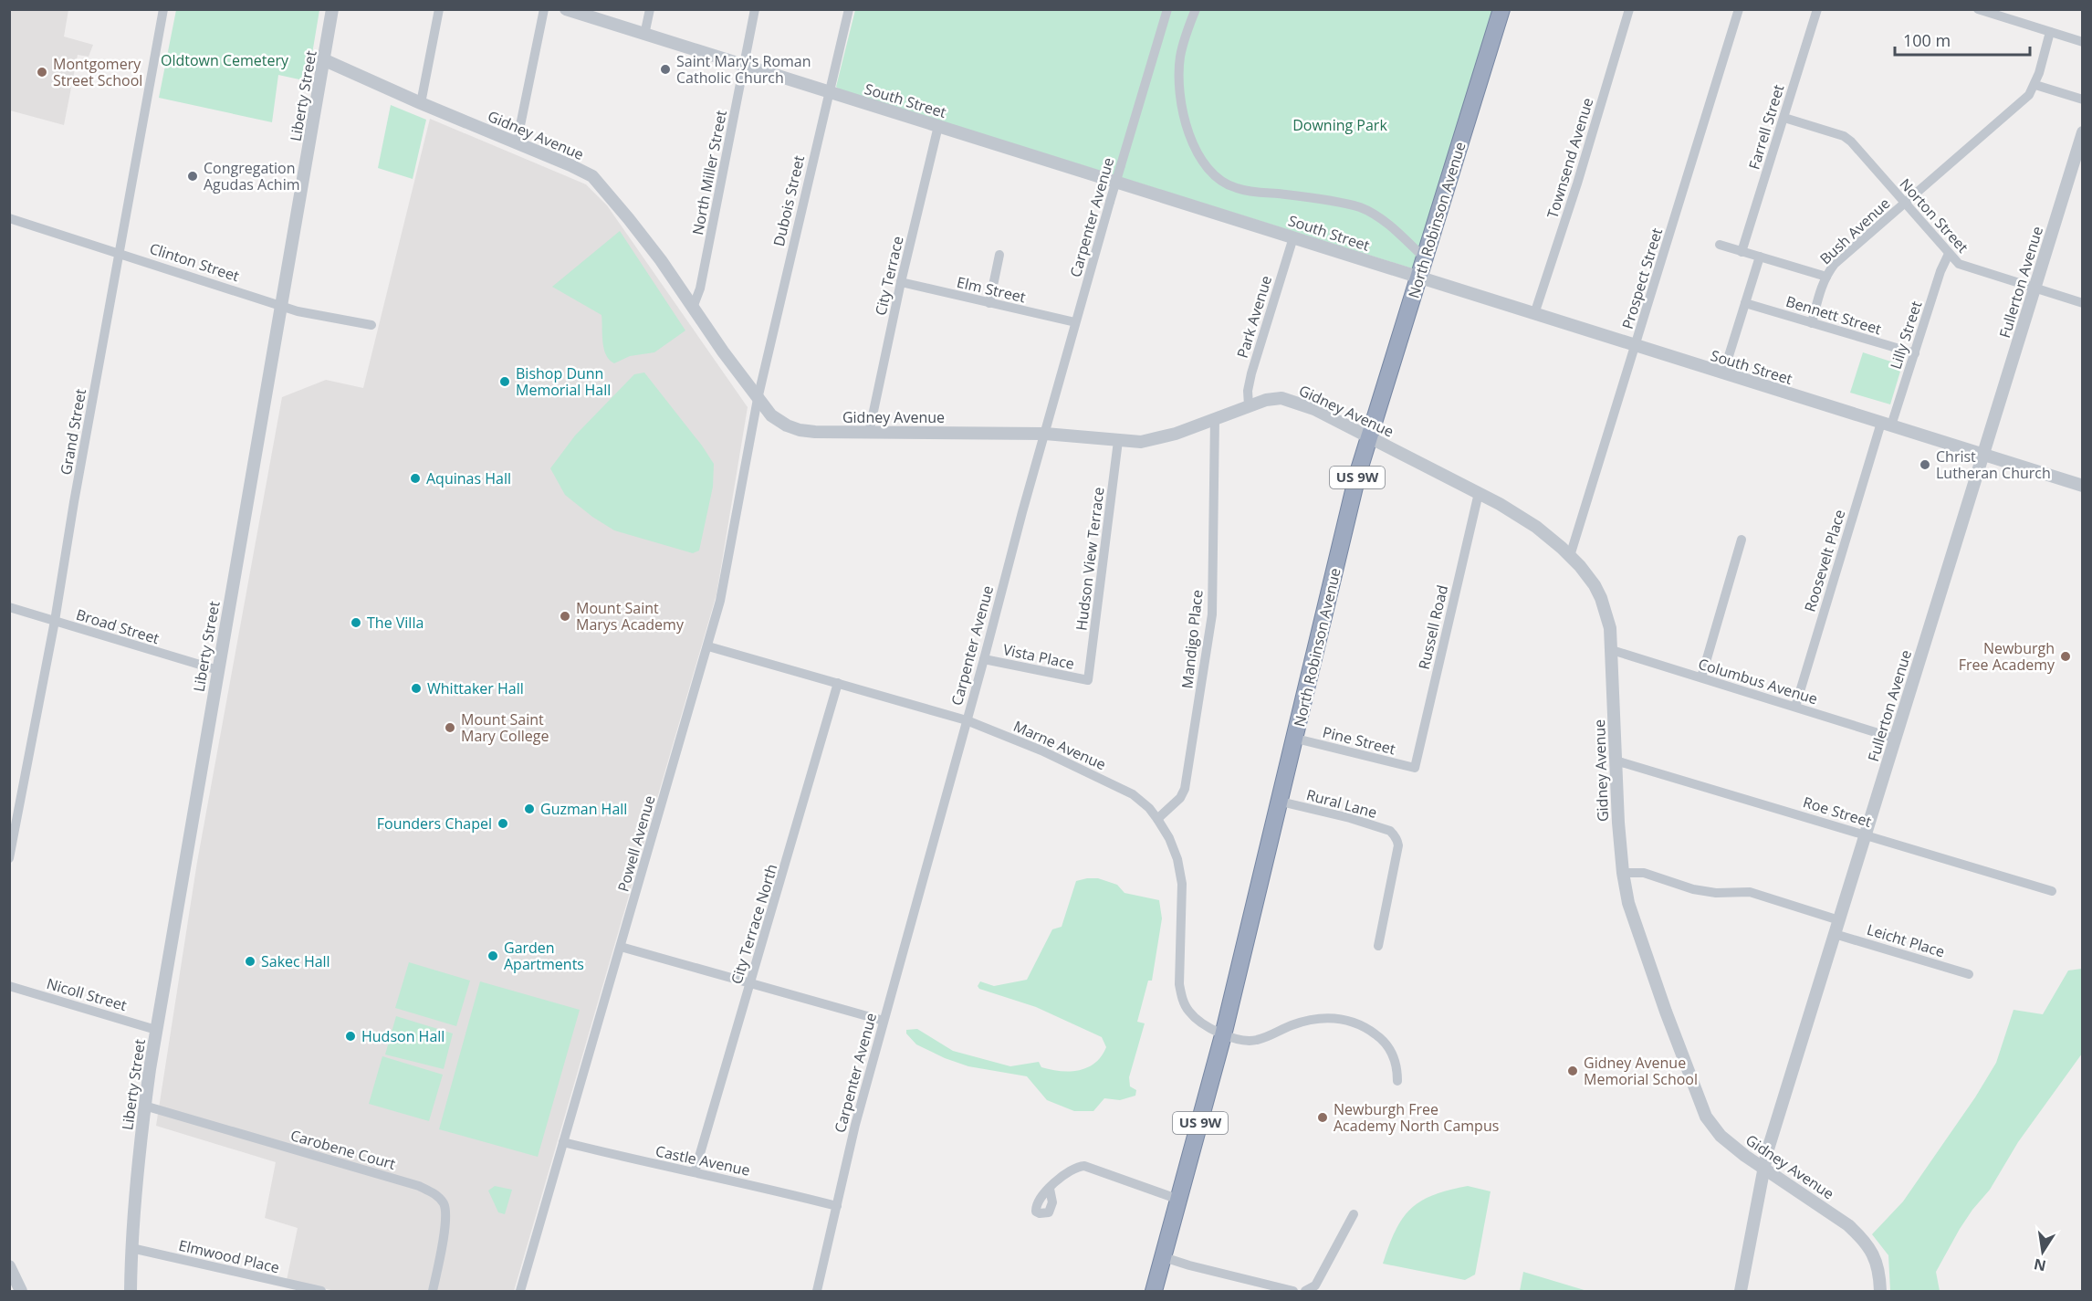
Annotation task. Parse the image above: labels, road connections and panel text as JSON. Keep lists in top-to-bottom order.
{
  "streets": {
    "highway": ["North Robinson Avenue", "US 9W"],
    "street": [
      "Liberty Street",
      "South Street",
      "Farrell Street",
      "Gidney Avenue",
      "Townsend Avenue",
      "North Miller Street",
      "Dubois Street",
      "Norton Street",
      "Carpenter Avenue",
      "Bush Avenue",
      "Clinton Street",
      "City Terrace",
      "Prospect Street",
      "Fullerton Avenue",
      "Elm Street",
      "Bennett Street",
      "Park Avenue",
      "Lilly Street",
      "Grand Street",
      "Hudson View Terrace",
      "Roosevelt Place",
      "Broad Street",
      "Russell Road",
      "Mandigo Place",
      "Vista Place",
      "Columbus Avenue",
      "Pine Street",
      "Marne Avenue",
      "Rural Lane",
      "Roe Street",
      "Powell Avenue",
      "City Terrace North",
      "Leicht Place",
      "Nicoll Street",
      "Carobene Court",
      "Castle Avenue",
      "Elmwood Place"
    ]
  },
  "crossings": [
    ["Liberty Street", "Gidney Avenue"],
    ["Liberty Street", "Clinton Street"],
    ["Liberty Street", "Broad Street"],
    ["Liberty Street", "Nicoll Street"],
    ["Liberty Street", "Carobene Court"],
    ["Liberty Street", "Elmwood Place"],
    ["South Street", "Townsend Avenue"],
    ["South Street", "North Miller Street"],
    ["South Street", "Dubois Street"],
    ["South Street", "North Robinson Avenue"],
    ["South Street", "City Terrace"],
    ["South Street", "Prospect Street"],
    ["South Street", "Fullerton Avenue"],
    ["South Street", "Park Avenue"],
    ["South Street", "Lilly Street"],
    ["South Street", "Roosevelt Place"],
    ["Farrell Street", "Norton Street"],
    ["Gidney Avenue", "North Miller Street"],
    ["Gidney Avenue", "Dubois Street"],
    ["Gidney Avenue", "Carpenter Avenue"],
    ["Gidney Avenue", "North Robinson Avenue"],
    ["Gidney Avenue", "City Terrace"],
    ["Gidney Avenue", "Prospect Street"],
    ["Gidney Avenue", "Fullerton Avenue"],
    ["Gidney Avenue", "Park Avenue"],
    ["Gidney Avenue", "Hudson View Terrace"],
    ["Gidney Avenue", "Russell Road"],
    ["Gidney Avenue", "Mandigo Place"],
    ["Gidney Avenue", "Columbus Avenue"],
    ["Gidney Avenue", "Roe Street"],
    ["Gidney Avenue", "Powell Avenue"],
    ["Dubois Street", "Powell Avenue"],
    ["Norton Street", "Bush Avenue"],
    ["Norton Street", "Fullerton Avenue"],
    ["Norton Street", "Lilly Street"],
    ["Carpenter Avenue", "Elm Street"],
    ["Carpenter Avenue", "Vista Place"],
    ["Carpenter Avenue", "Marne Avenue"],
    ["Carpenter Avenue", "Castle Avenue"],
    ["North Robinson Avenue", "Pine Street"],
    ["North Robinson Avenue", "Marne Avenue"],
    ["North Robinson Avenue", "Rural Lane"],
    ["Bush Avenue", "Bennett Street"],
    ["Clinton Street", "Grand Street"],
    ["City Terrace", "Elm Street"],
    ["Fullerton Avenue", "Columbus Avenue"],
    ["Fullerton Avenue", "Roe Street"],
    ["Fullerton Avenue", "Leicht Place"],
    ["Bennett Street", "Lilly Street"],
    ["Lilly Street", "Roosevelt Place"],
    ["Grand Street", "Broad Street"],
    ["Hudson View Terrace", "Vista Place"],
    ["Roosevelt Place", "Columbus Avenue"],
    ["Russell Road", "Pine Street"],
    ["Mandigo Place", "Marne Avenue"],
    ["Marne Avenue", "Powell Avenue"],
    ["Marne Avenue", "City Terrace North"],
    ["Powell Avenue", "Castle Avenue"],
    ["City Terrace North", "Castle Avenue"]
  ],
  "parks": ["Oldtown Cemetery", "Downing Park"],
  "places": [
    "Saint Mary's Roman Catholic Church",
    "Montgomery Street School",
    "Congregation Agudas Achim",
    "Bishop Dunn Memorial Hall",
    "Christ Lutheran Church",
    "Aquinas Hall",
    "Mount Saint Marys Academy",
    "The Villa",
    "Newburgh Free Academy",
    "Whittaker Hall",
    "Mount Saint Mary College",
    "Guzman Hall",
    "Founders Chapel",
    "Garden Apartments",
    "Sakec Hall",
    "Hudson Hall",
    "Gidney Avenue Memorial School",
    "Newburgh Free Academy North Campus"
  ],
  "scale_bar": "100 m",
  "north": "bottom"
}
